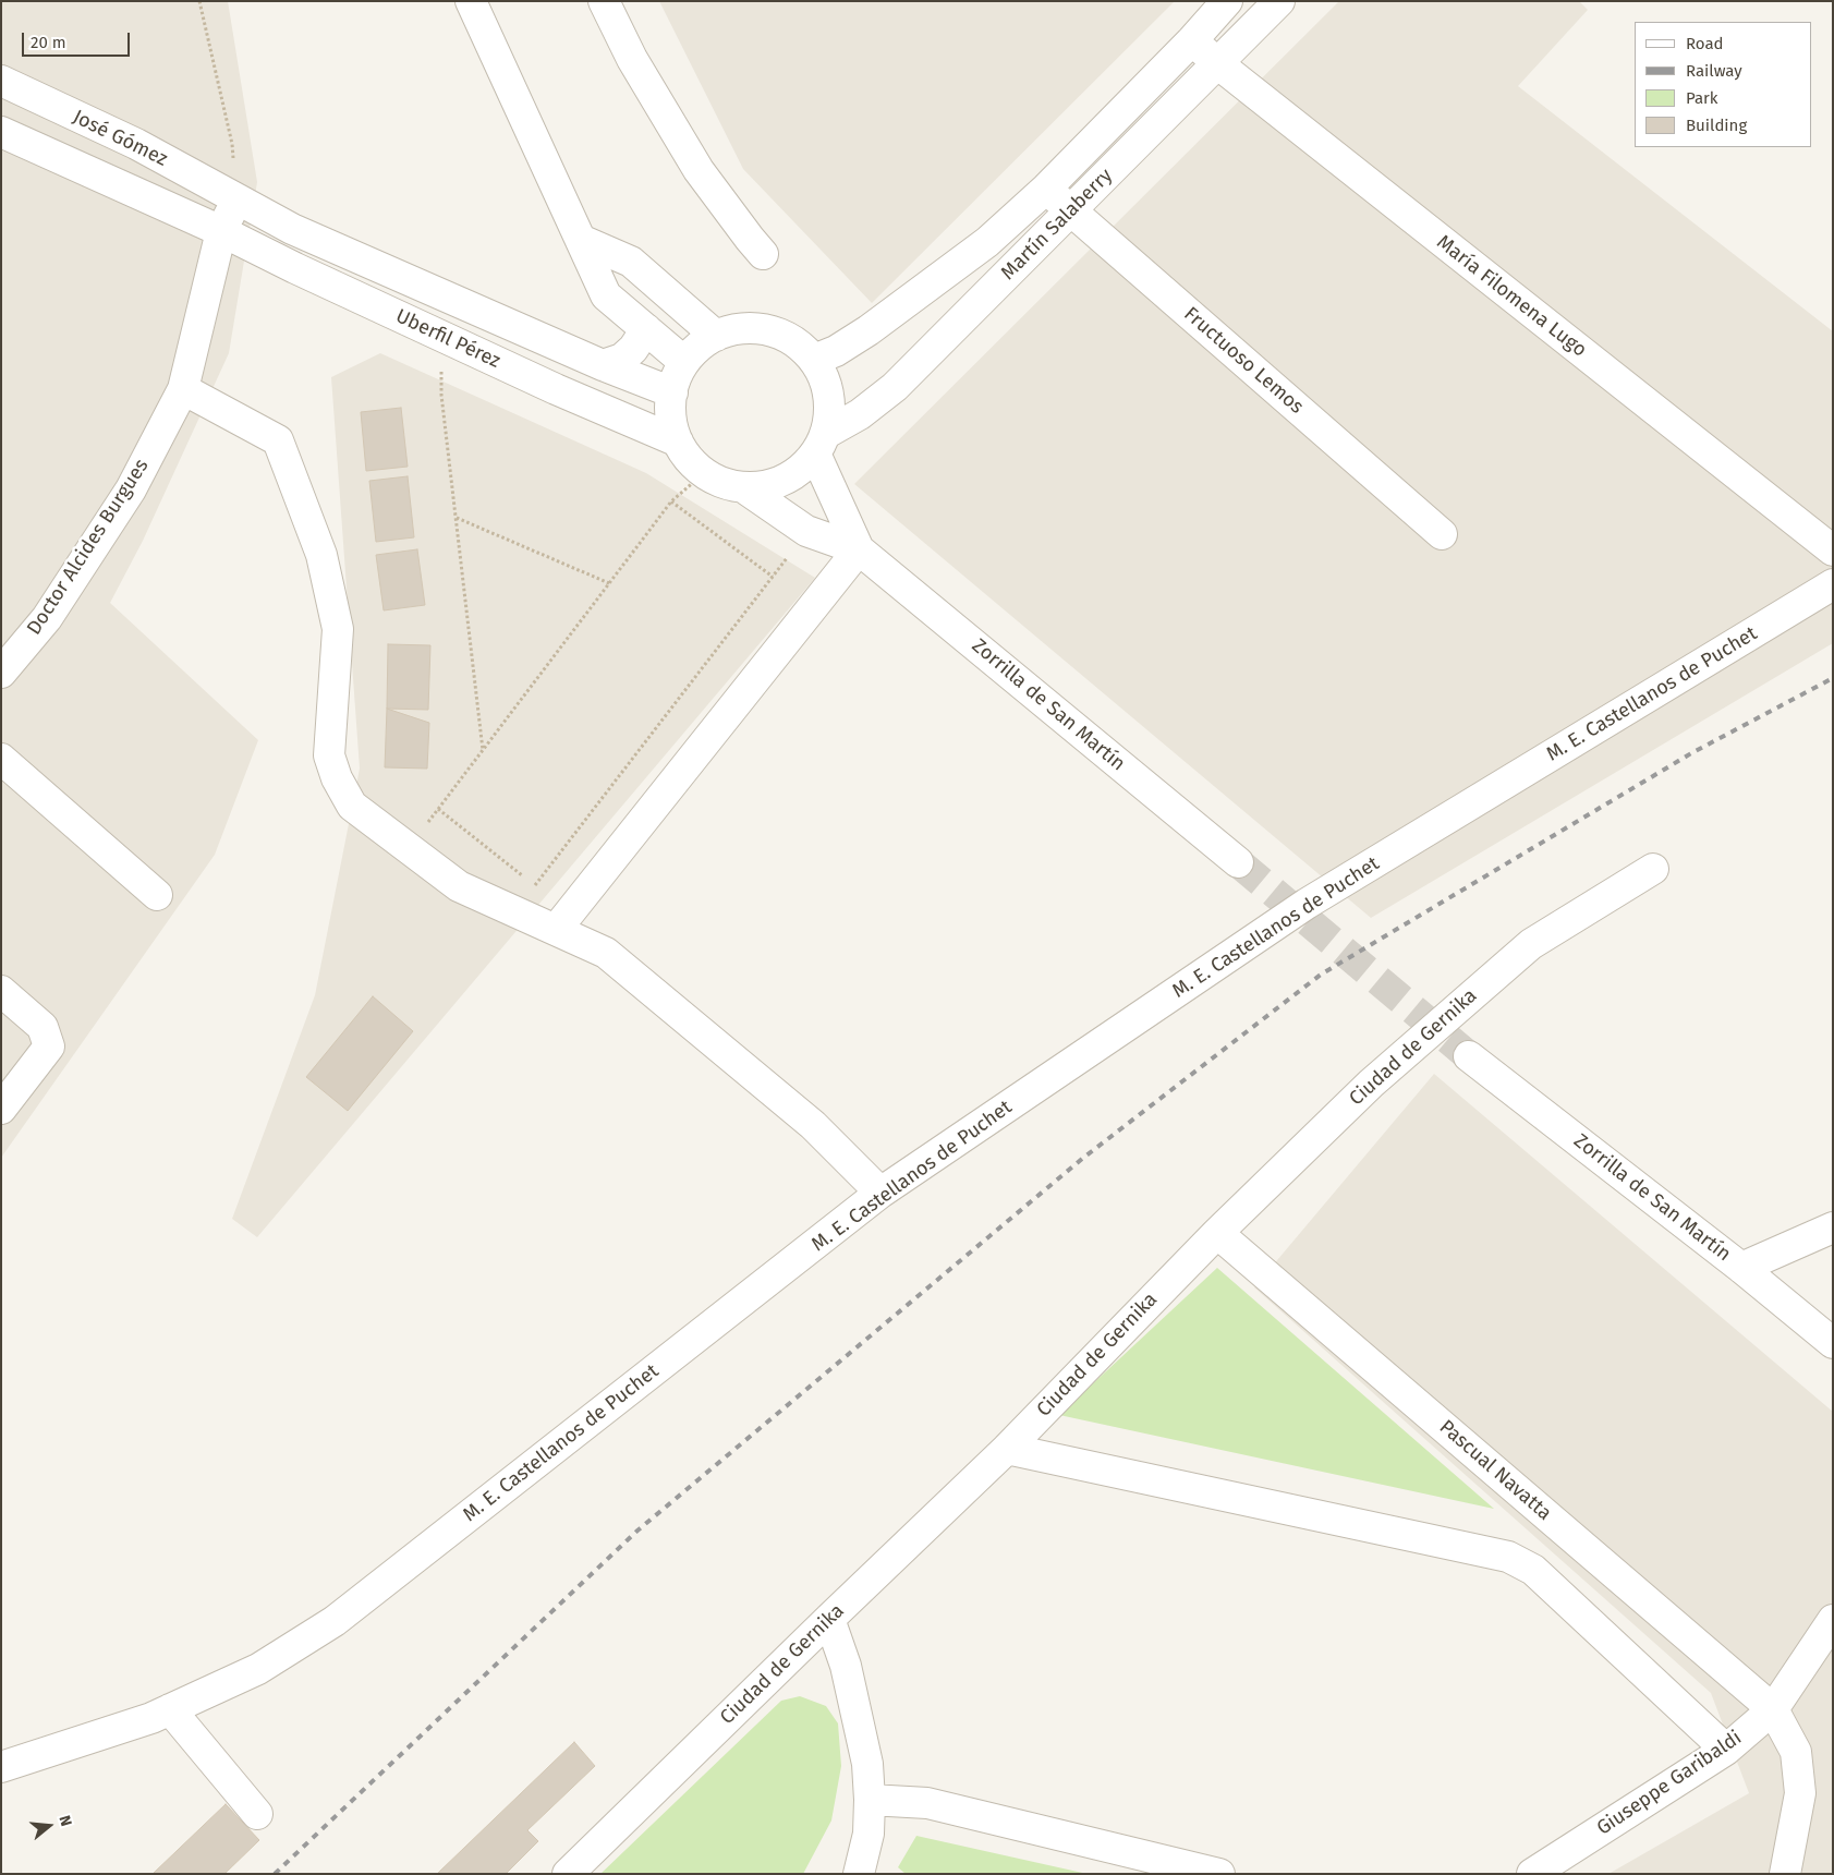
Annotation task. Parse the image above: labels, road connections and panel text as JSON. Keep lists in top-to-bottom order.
{
  "streets": {
    "street": [
      "José Gómez",
      "Martín Salaberry",
      "María Filomena Lugo",
      "Uberfil Pérez",
      "Fructuoso Lemos",
      "Doctor Alcides Burgues",
      "M. E. Castellanos de Puchet",
      "Zorrilla de San Martín",
      "Ciudad de Gernika",
      "Pascual Navatta",
      "Giuseppe Garibaldi"
    ]
  },
  "crossings": [
    ["José Gómez", "Uberfil Pérez"],
    ["José Gómez", "Doctor Alcides Burgues"],
    ["Martín Salaberry", "María Filomena Lugo"],
    ["Martín Salaberry", "Uberfil Pérez"],
    ["Martín Salaberry", "Fructuoso Lemos"],
    ["Martín Salaberry", "Zorrilla de San Martín"],
    ["Uberfil Pérez", "Doctor Alcides Burgues"],
    ["Uberfil Pérez", "Zorrilla de San Martín"],
    ["Ciudad de Gernika", "Pascual Navatta"],
    ["Pascual Navatta", "Giuseppe Garibaldi"]
  ],
  "legend": [
    "Road",
    "Railway",
    "Park",
    "Building"
  ],
  "scale_bar": "20 m",
  "north": "right"
}
